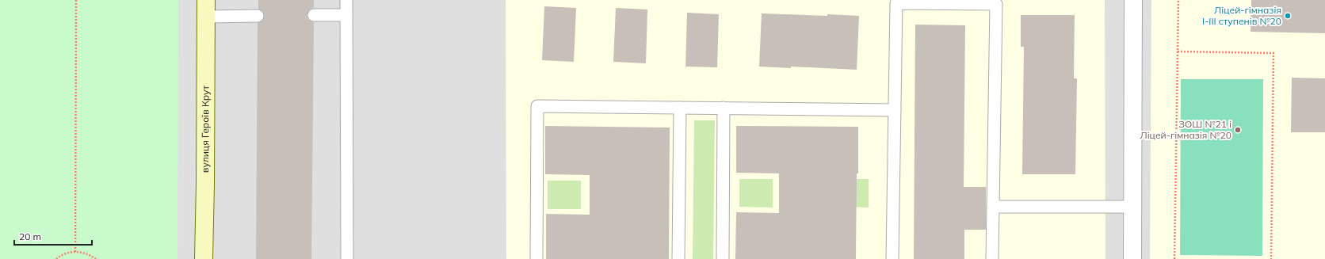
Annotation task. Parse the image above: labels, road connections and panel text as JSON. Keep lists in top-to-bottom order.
{
  "streets": {
    "street": ["вулиця Героїв Крут"]
  },
  "places": ["Ліцей-гімназія I-III ступенів №20", "ЗОШ №21 і Ліцей-гімназія №20"],
  "scale_bar": "20 m"
}
